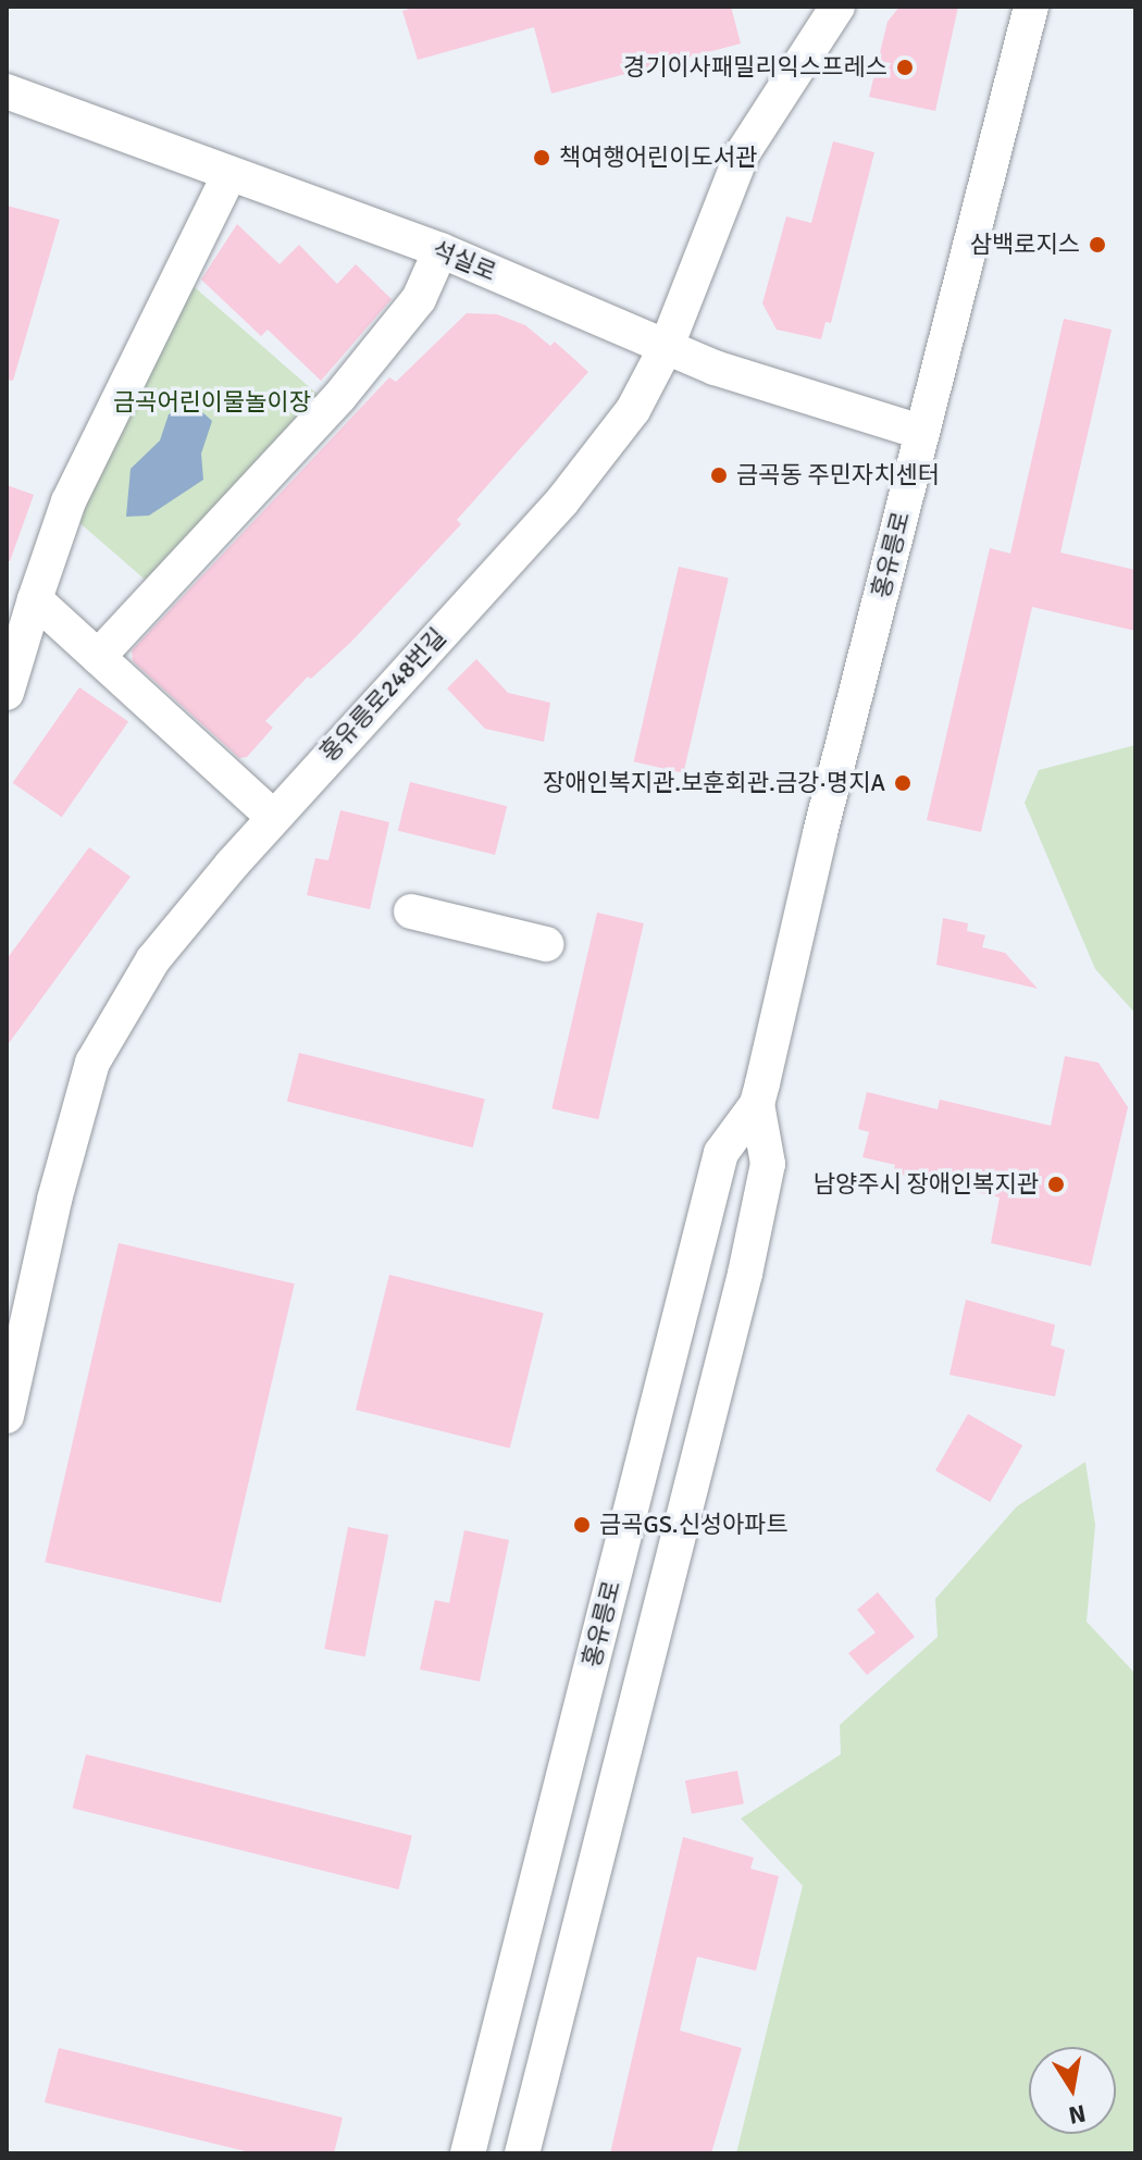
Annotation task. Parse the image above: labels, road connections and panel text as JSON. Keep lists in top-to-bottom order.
{
  "streets": {
    "street": ["석실로", "홍유릉로", "홍유릉로248번길"]
  },
  "crossings": [
    ["석실로", "홍유릉로"],
    ["석실로", "홍유릉로248번길"]
  ],
  "parks": ["금곡어린이물놀이장"],
  "places": [
    "경기이사패밀리익스프레스",
    "책여행어린이도서관",
    "삼백로지스",
    "금곡동 주민자치센터",
    "장애인복지관.보훈회관.금강·명지A",
    "남양주시 장애인복지관",
    "금곡GS.신성아파트"
  ],
  "north": "bottom"
}
